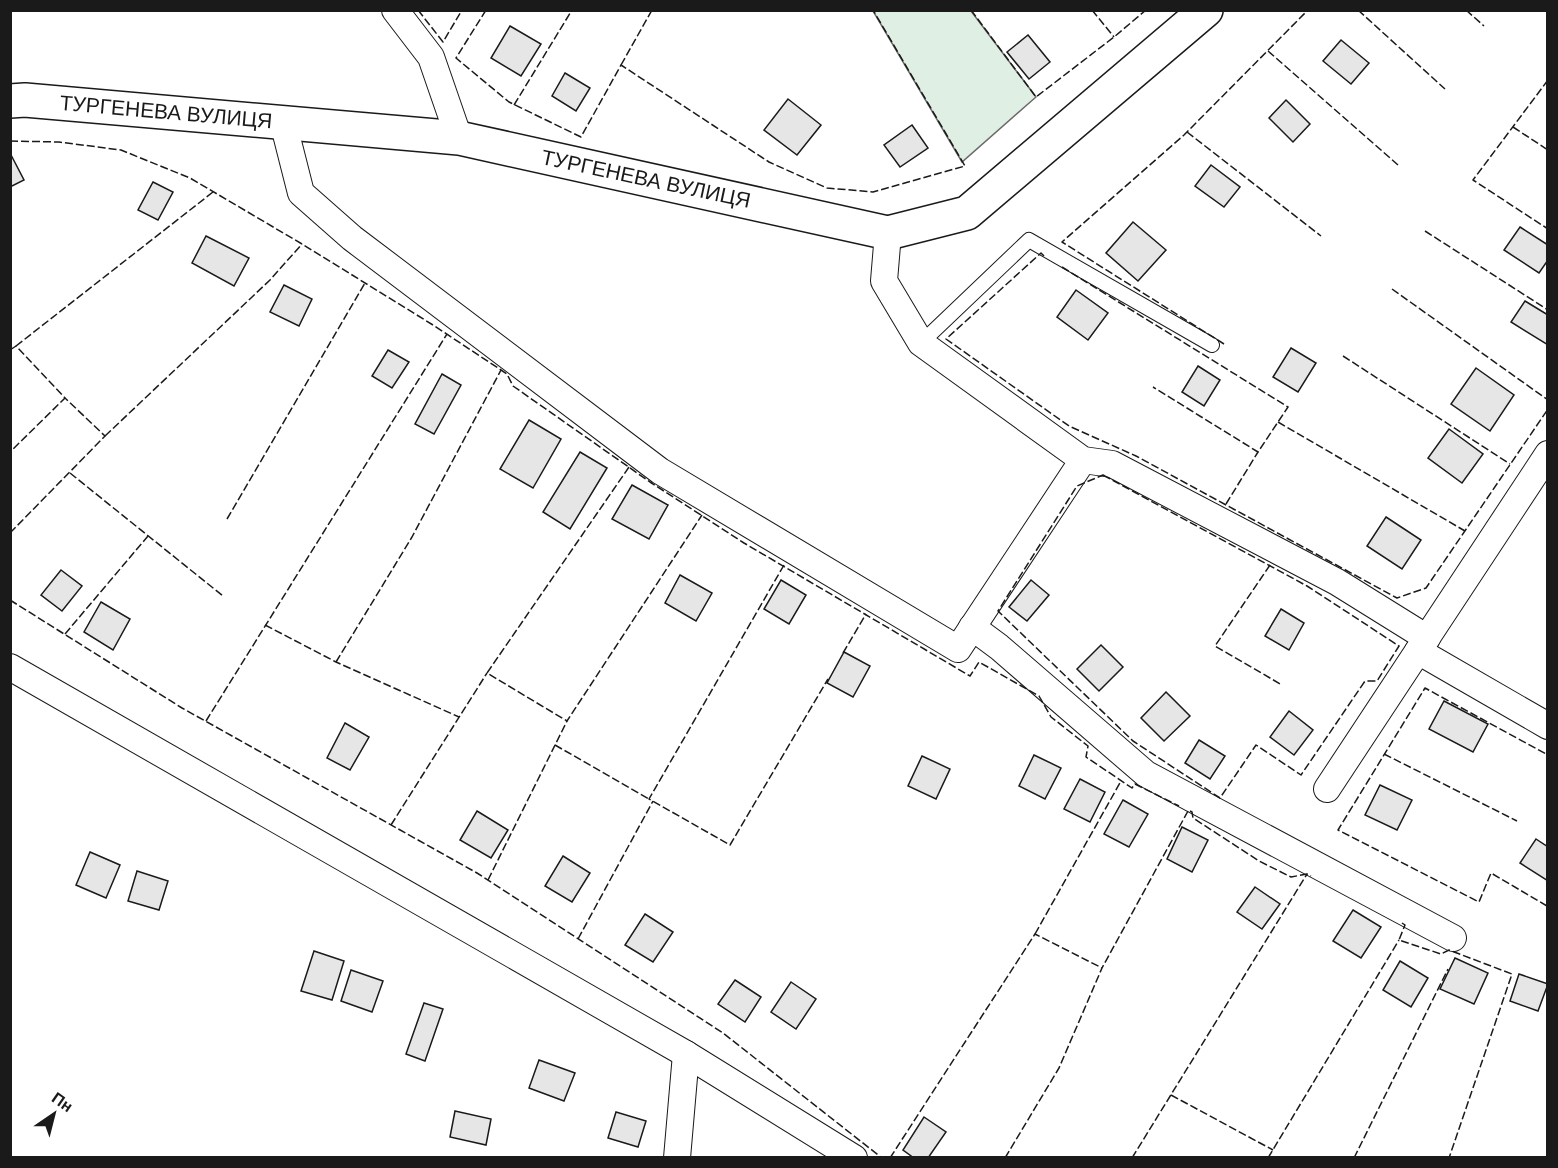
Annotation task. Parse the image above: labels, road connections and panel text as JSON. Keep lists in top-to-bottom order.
{
  "streets": {
    "street": ["ТУРГЕНЕВА ВУЛИЦЯ"]
  },
  "north": "top right"
}
